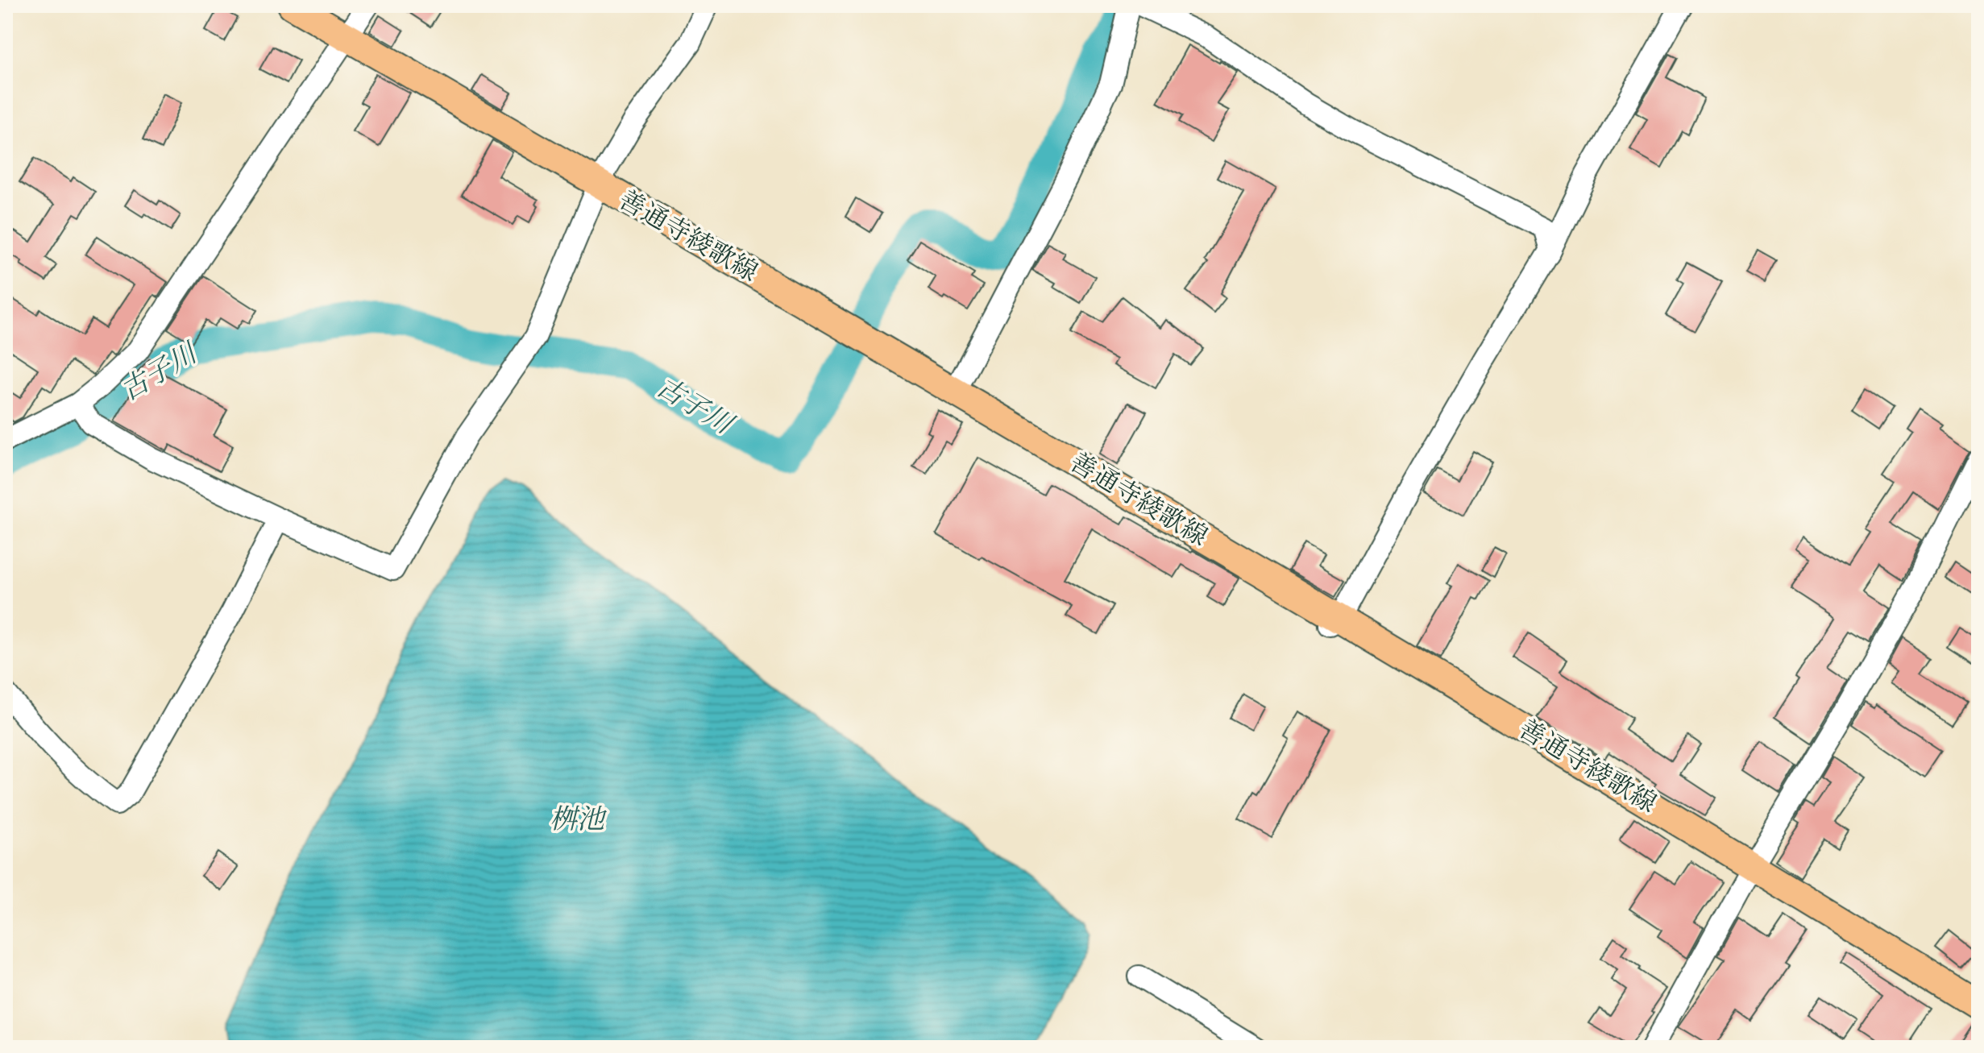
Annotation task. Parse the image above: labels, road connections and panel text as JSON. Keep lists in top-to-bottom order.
{
  "streets": {
    "main road": ["善通寺綾歌線"]
  },
  "water": ["古子川", "桝池"]
}
